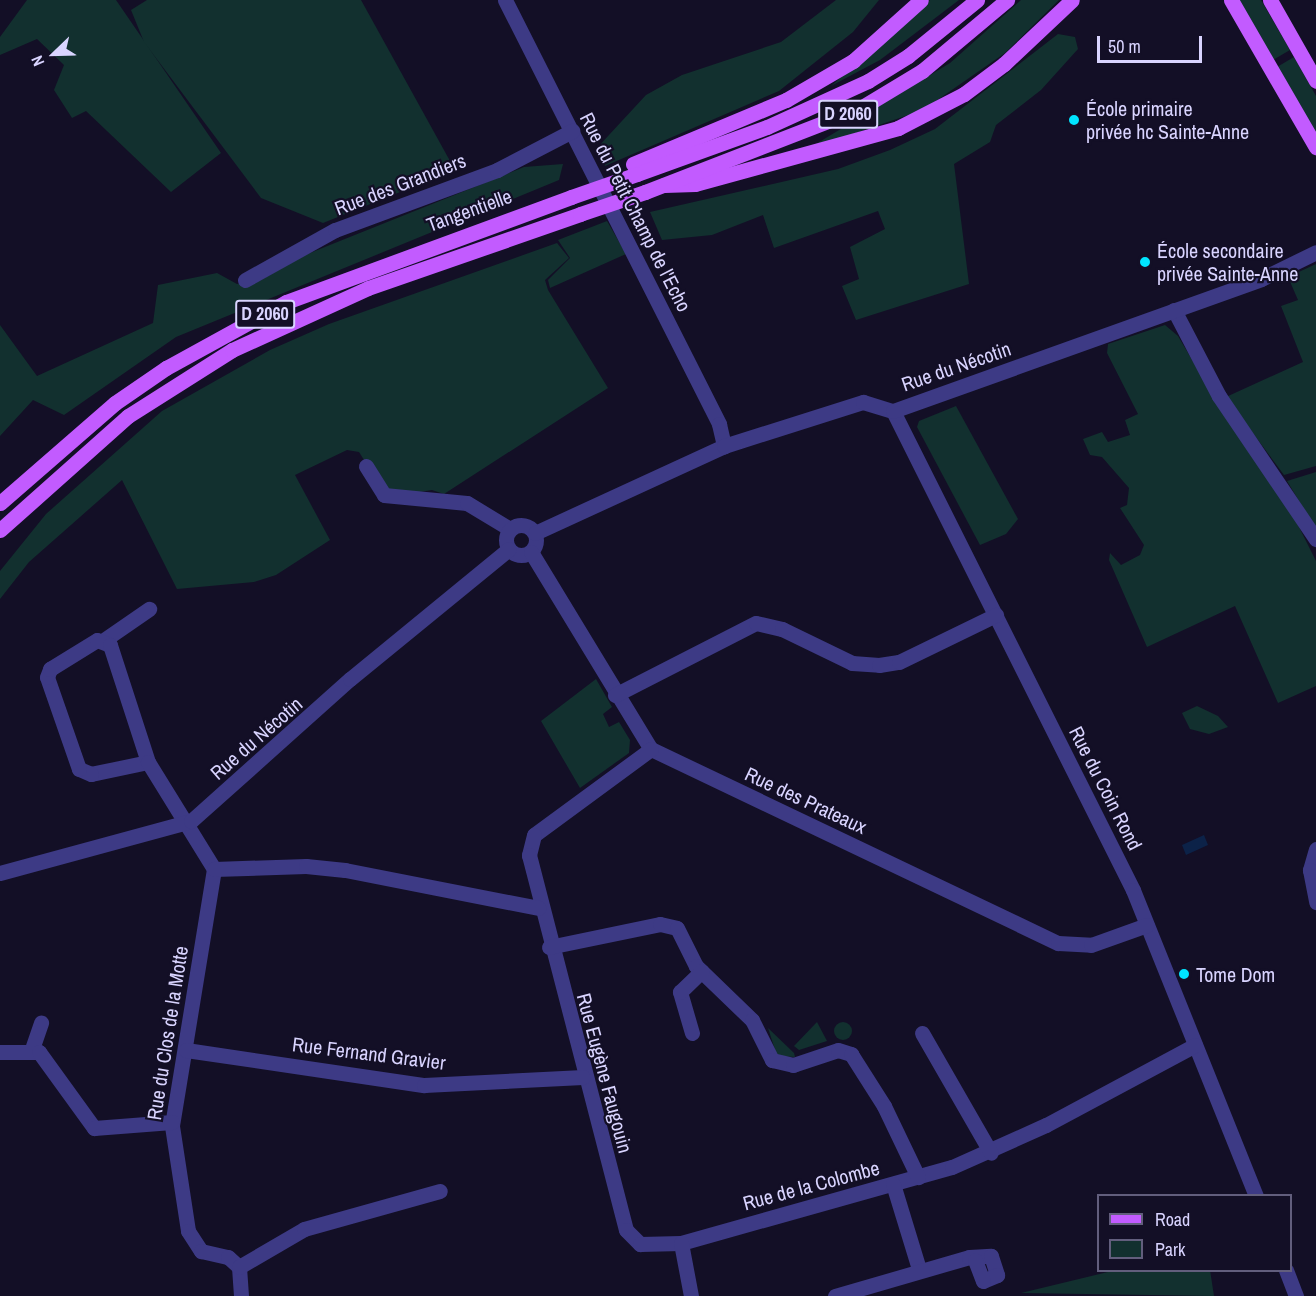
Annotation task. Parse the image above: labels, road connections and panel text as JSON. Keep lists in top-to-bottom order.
{
  "streets": {
    "main road": ["D 2060", "Tangentielle"],
    "street": [
      "Rue des Grandiers",
      "Rue du Petit Champ de l'Echo",
      "Rue du Nécotin",
      "Rue du Coin Rond",
      "Rue des Prateaux",
      "Rue du Clos de la Motte",
      "Rue Fernand Gravier",
      "Rue Eugène Faugouin",
      "Rue de la Colombe"
    ]
  },
  "crossings": [
    ["D 2060", "Tangentielle"],
    ["Rue des Grandiers", "Rue du Petit Champ de l'Echo"],
    ["Rue du Petit Champ de l'Echo", "Rue du Nécotin"],
    ["Rue du Nécotin", "Rue du Coin Rond"],
    ["Rue du Coin Rond", "Rue des Prateaux"],
    ["Rue du Coin Rond", "Rue de la Colombe"],
    ["Rue des Prateaux", "Rue Eugène Faugouin"],
    ["Rue du Clos de la Motte", "Rue Fernand Gravier"],
    ["Rue Fernand Gravier", "Rue Eugène Faugouin"],
    ["Rue Eugène Faugouin", "Rue de la Colombe"]
  ],
  "places": ["École primaire privée hc Sainte-Anne", "École secondaire privée Sainte-Anne", "Tome Dom"],
  "legend": ["Road", "Park"],
  "scale_bar": "50 m",
  "north": "bottom left"
}
